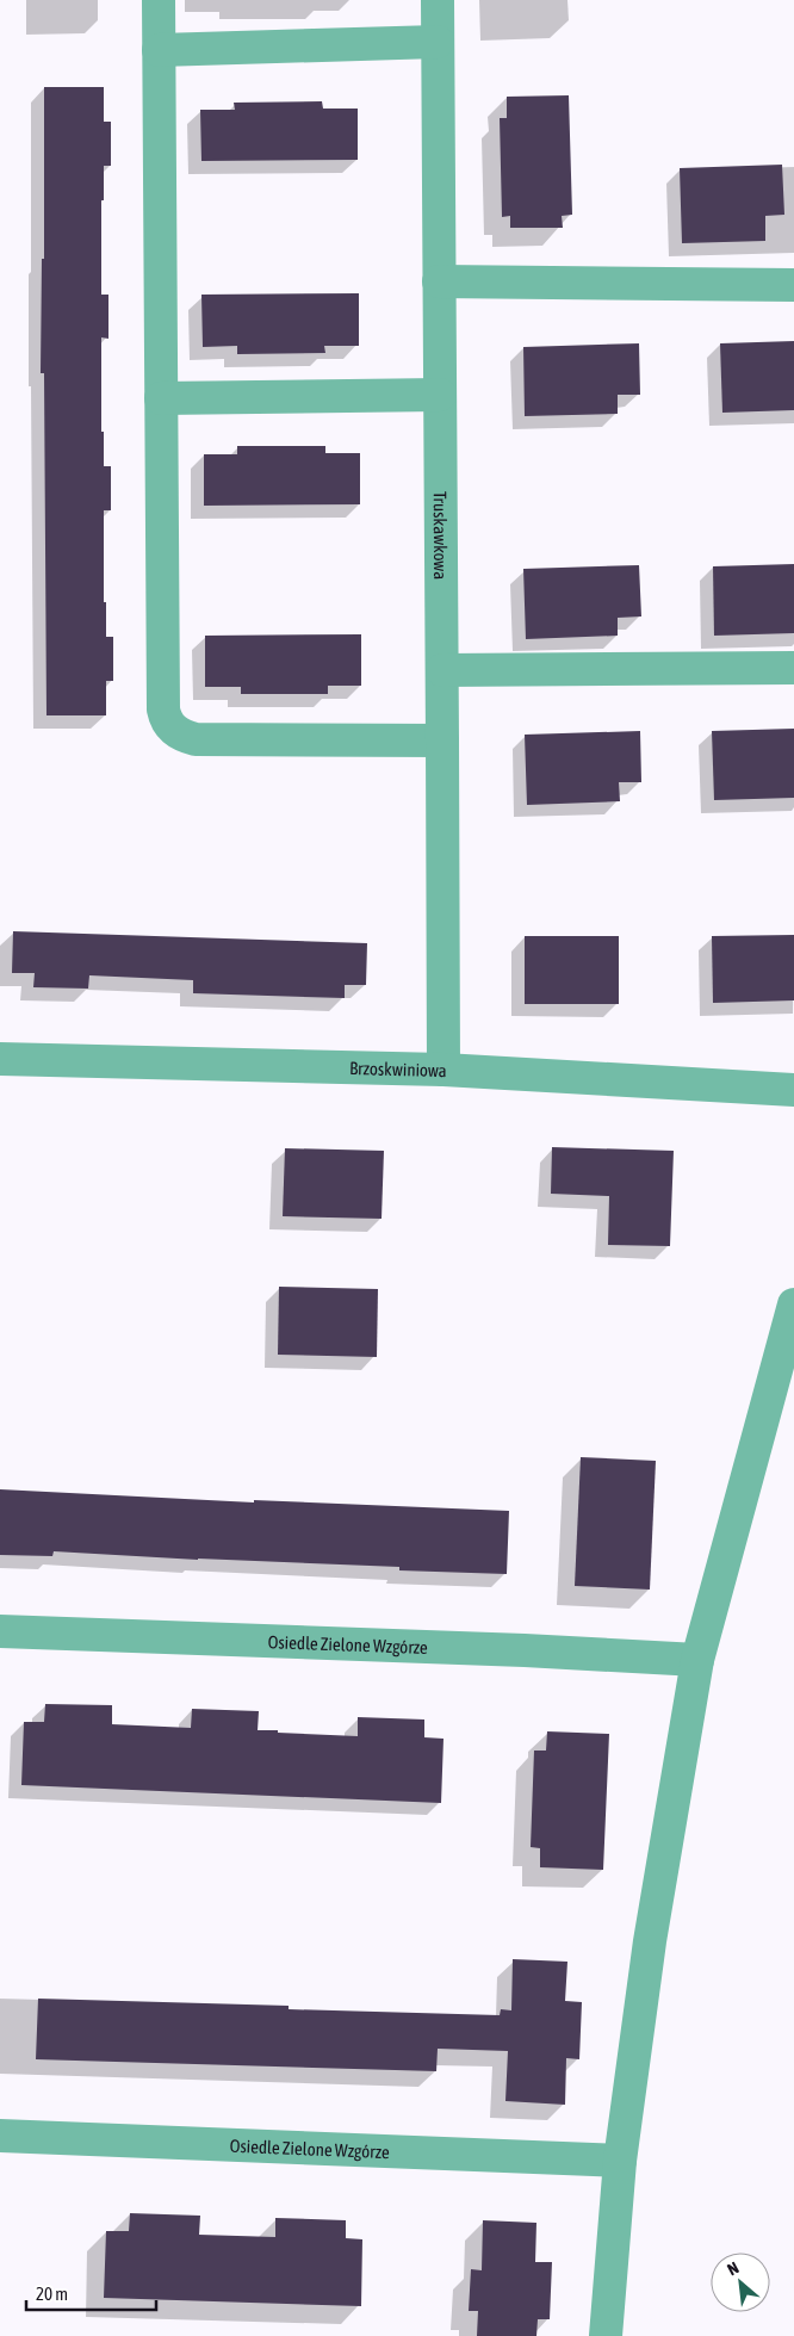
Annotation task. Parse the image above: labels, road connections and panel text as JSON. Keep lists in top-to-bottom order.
{
  "streets": {
    "street": ["Truskawkowa", "Brzoskwiniowa", "Osiedle Zielone Wzgórze"]
  },
  "crossings": [
    ["Truskawkowa", "Brzoskwiniowa"]
  ],
  "scale_bar": "20 m",
  "north": "top left"
}
